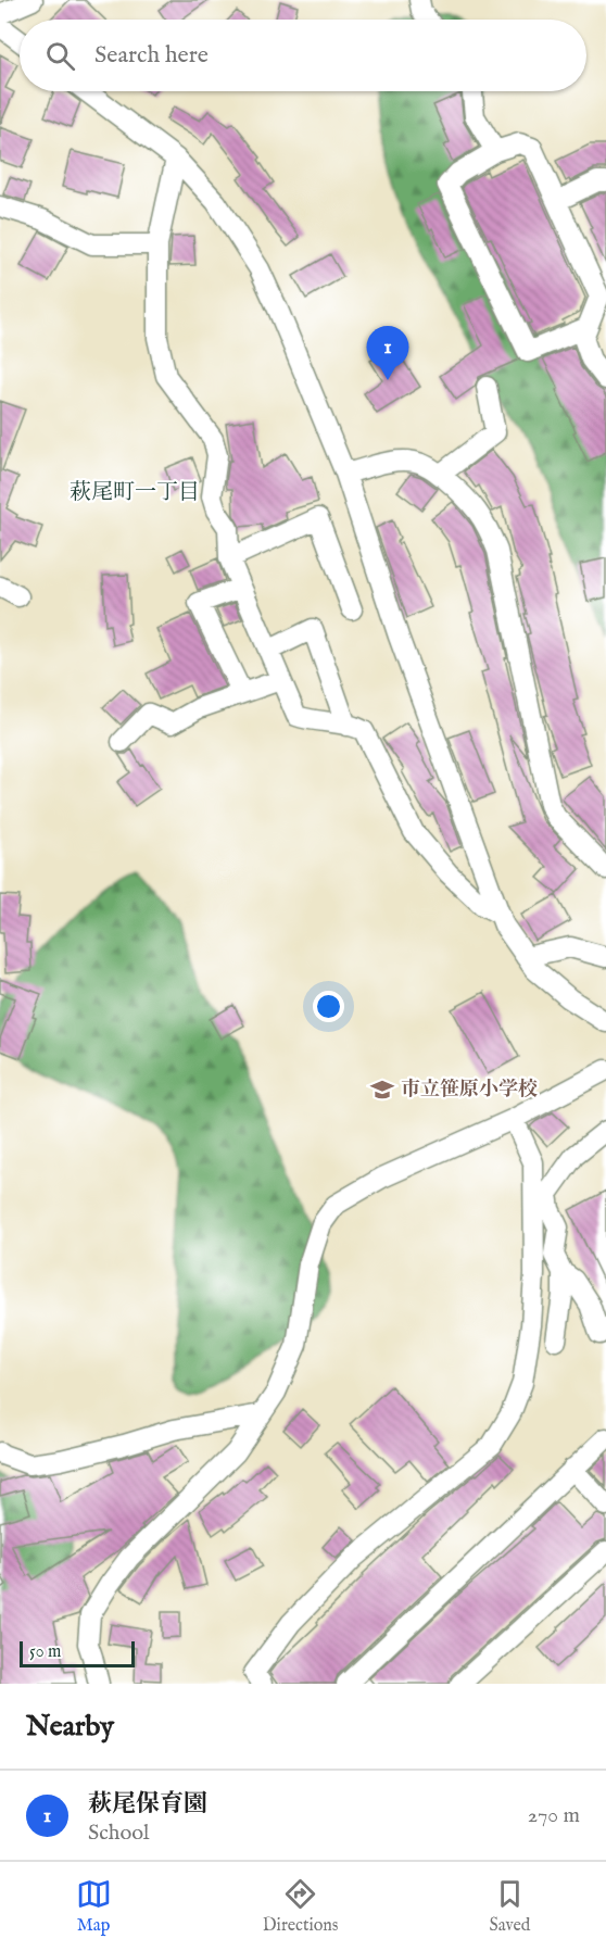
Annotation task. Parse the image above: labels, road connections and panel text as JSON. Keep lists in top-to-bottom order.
{
  "districts": ["萩尾町一丁目"],
  "places": {
    "school or university": ["市立笹原小学校"]
  },
  "scale_bar": "50 m",
  "page": {
    "search": "Search here",
    "pins": "1",
    "scale": "50 m",
    "heading": "Nearby",
    "list": [
      {
        "mark": "1",
        "name": "萩尾保育園",
        "note": "School",
        "value": "270 m"
      }
    ],
    "nav": ["Map", "Directions", "Saved"]
  }
}
